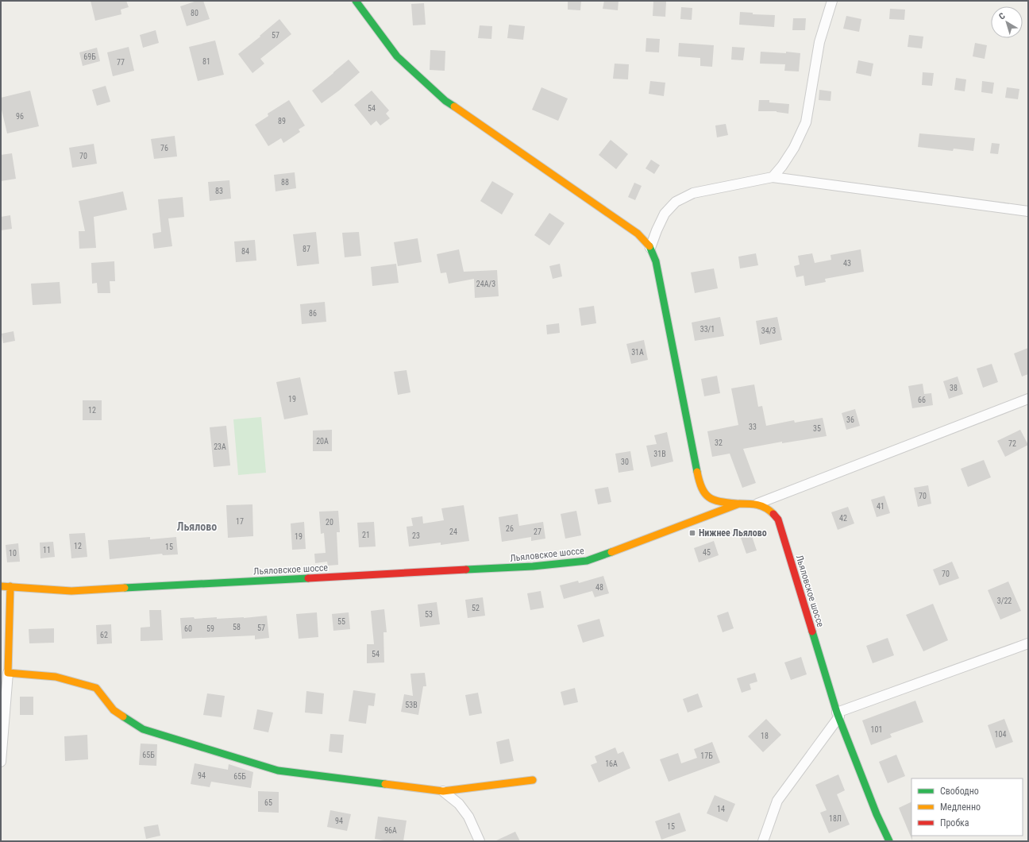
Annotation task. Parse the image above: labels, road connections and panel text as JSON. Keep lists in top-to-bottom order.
{
  "streets": {
    "street": ["Льяловское шоссе"]
  },
  "districts": ["Льялово"],
  "places": {
    "transit": ["Нижнее Льялово"]
  },
  "house_numbers": [
    "80",
    "57",
    "69Б",
    "81",
    "77",
    "54",
    "96",
    "89",
    "76",
    "70",
    "88",
    "83",
    "87",
    "84",
    "43",
    "24А/3",
    "86",
    "33/1",
    "34/3",
    "31А",
    "38",
    "19",
    "66",
    "12",
    "36",
    "33",
    "35",
    "20А",
    "32",
    "72",
    "23А",
    "31В",
    "30",
    "70",
    "41",
    "42",
    "17",
    "20",
    "26",
    "24",
    "27",
    "21",
    "23",
    "19",
    "12",
    "15",
    "11",
    "45",
    "10",
    "70",
    "48",
    "3/22",
    "52",
    "53",
    "55",
    "58",
    "57",
    "60",
    "59",
    "62",
    "54",
    "53В",
    "101",
    "104",
    "18",
    "65Б",
    "17Б",
    "16А",
    "94",
    "65Б",
    "65",
    "14",
    "18Л",
    "94",
    "15",
    "96А"
  ],
  "legend": ["Свободно", "Медленно", "Пробка"],
  "north": "top left"
}
